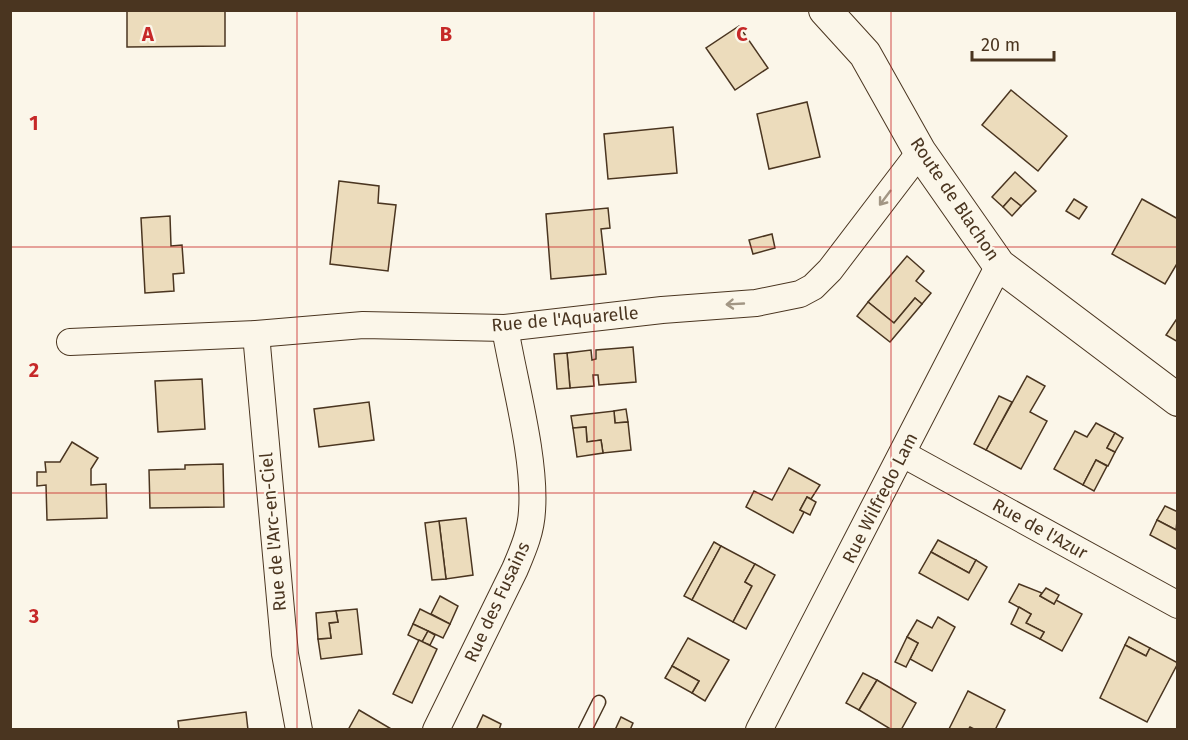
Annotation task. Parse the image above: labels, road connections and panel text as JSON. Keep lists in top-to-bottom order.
{
  "streets": {
    "street": [
      "Route de Blachon",
      "Rue de l'Aquarelle",
      "Rue Wilfredo Lam",
      "Rue de l'Azur",
      "Rue de l'Arc-en-Ciel",
      "Rue des Fusains"
    ]
  },
  "crossings": [
    ["Route de Blachon", "Rue de l'Aquarelle"],
    ["Route de Blachon", "Rue Wilfredo Lam"],
    ["Rue de l'Aquarelle", "Rue de l'Arc-en-Ciel"],
    ["Rue de l'Aquarelle", "Rue des Fusains"],
    ["Rue Wilfredo Lam", "Rue de l'Azur"]
  ],
  "one_way": ["Rue de l'Aquarelle"],
  "scale_bar": "20 m",
  "grid": {
    "columns": ["A", "B", "C"],
    "rows": ["1", "2", "3"]
  }
}
